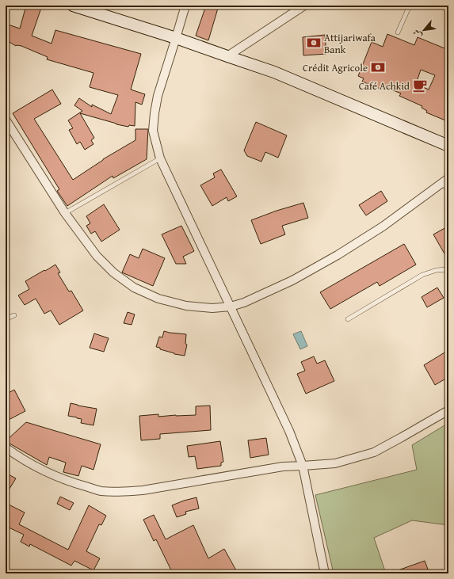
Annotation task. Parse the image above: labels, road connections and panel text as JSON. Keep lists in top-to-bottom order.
{
  "places": {
    "bank": ["Attijariwafa Bank", "Crédit Agricole"],
    "cafe": ["Café Achkid"]
  },
  "north": "bottom left"
}
